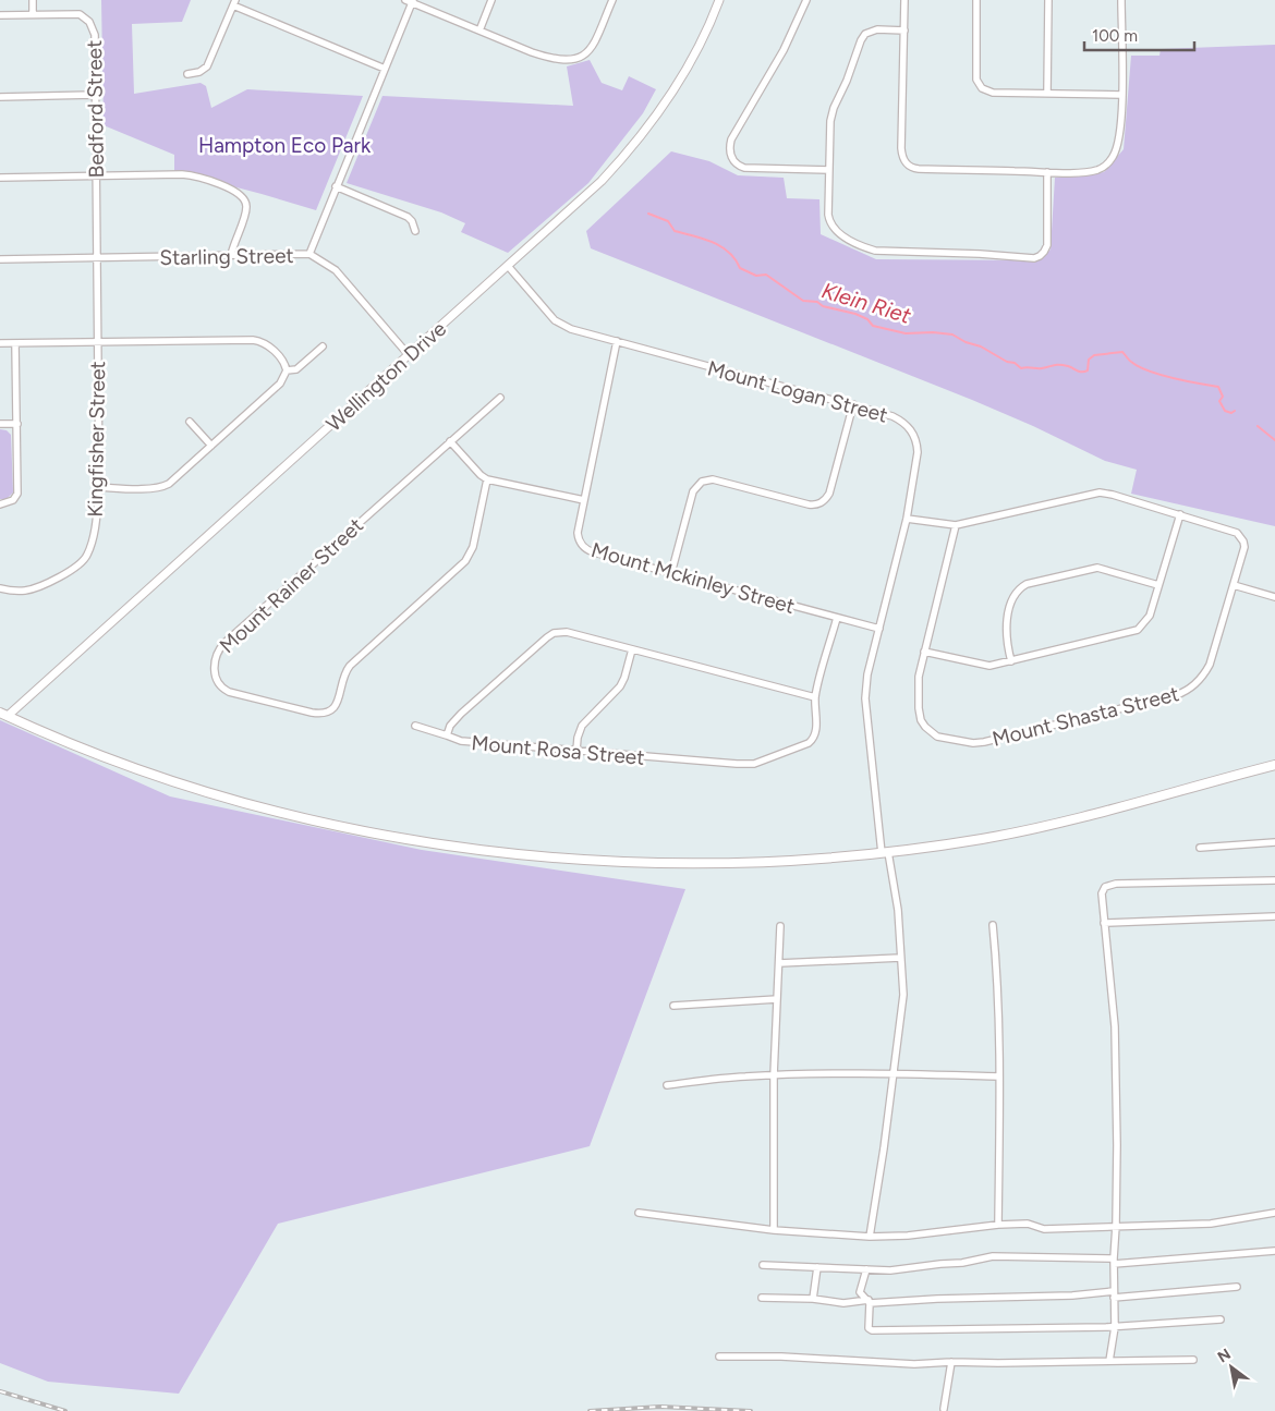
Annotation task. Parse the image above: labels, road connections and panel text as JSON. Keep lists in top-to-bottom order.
{
  "streets": {
    "street": [
      "Bedford Street",
      "Starling Street",
      "Wellington Drive",
      "Mount Logan Street",
      "Kingfisher Street",
      "Mount Mckinley Street",
      "Mount Rainer Street",
      "Mount Shasta Street",
      "Mount Rosa Street"
    ]
  },
  "crossings": [
    ["Bedford Street", "Starling Street"],
    ["Bedford Street", "Kingfisher Street"],
    ["Starling Street", "Wellington Drive"],
    ["Starling Street", "Kingfisher Street"],
    ["Wellington Drive", "Mount Logan Street"],
    ["Mount Logan Street", "Mount Mckinley Street"],
    ["Mount Logan Street", "Mount Shasta Street"],
    ["Mount Mckinley Street", "Mount Rosa Street"]
  ],
  "water": ["Klein Riet"],
  "parks": ["Hampton Eco Park"],
  "scale_bar": "100 m",
  "north": "top left"
}
